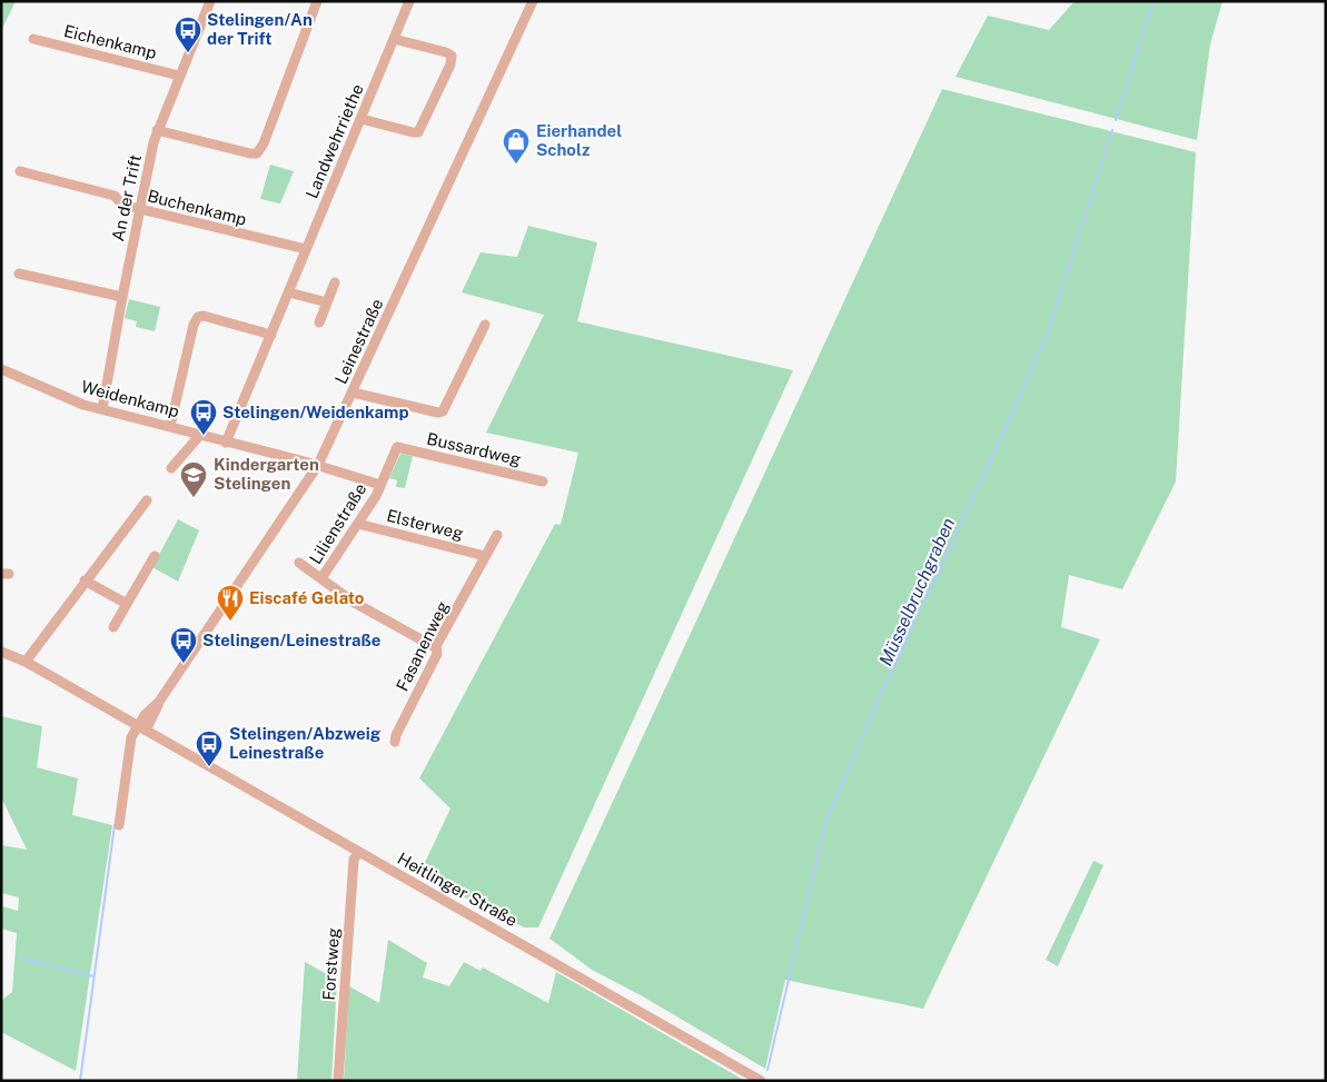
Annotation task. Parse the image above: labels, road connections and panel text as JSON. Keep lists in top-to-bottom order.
{
  "streets": {
    "street": [
      "Eichenkamp",
      "Landwehrriethe",
      "An der Trift",
      "Buchenkamp",
      "Leinestraße",
      "Weidenkamp",
      "Bussardweg",
      "Lilienstraße",
      "Elsterweg",
      "Fasanenweg",
      "Heitlinger Straße",
      "Forstweg"
    ]
  },
  "crossings": [
    ["Eichenkamp", "An der Trift"],
    ["Landwehrriethe", "Buchenkamp"],
    ["Landwehrriethe", "Weidenkamp"],
    ["An der Trift", "Buchenkamp"],
    ["An der Trift", "Weidenkamp"],
    ["Leinestraße", "Weidenkamp"],
    ["Leinestraße", "Lilienstraße"],
    ["Leinestraße", "Heitlinger Straße"],
    ["Weidenkamp", "Lilienstraße"],
    ["Bussardweg", "Lilienstraße"],
    ["Lilienstraße", "Elsterweg"],
    ["Elsterweg", "Fasanenweg"],
    ["Heitlinger Straße", "Forstweg"]
  ],
  "water": ["Müsselbruchgraben"],
  "places": {
    "bus stop": [
      "Stelingen/An der Trift",
      "Stelingen/Weidenkamp",
      "Stelingen/Leinestraße",
      "Stelingen/Abzweig Leinestraße"
    ],
    "shop": ["Eierhandel Scholz"],
    "school or university": ["Kindergarten Stelingen"],
    "restaurant": ["Eiscafé Gelato"]
  }
}
